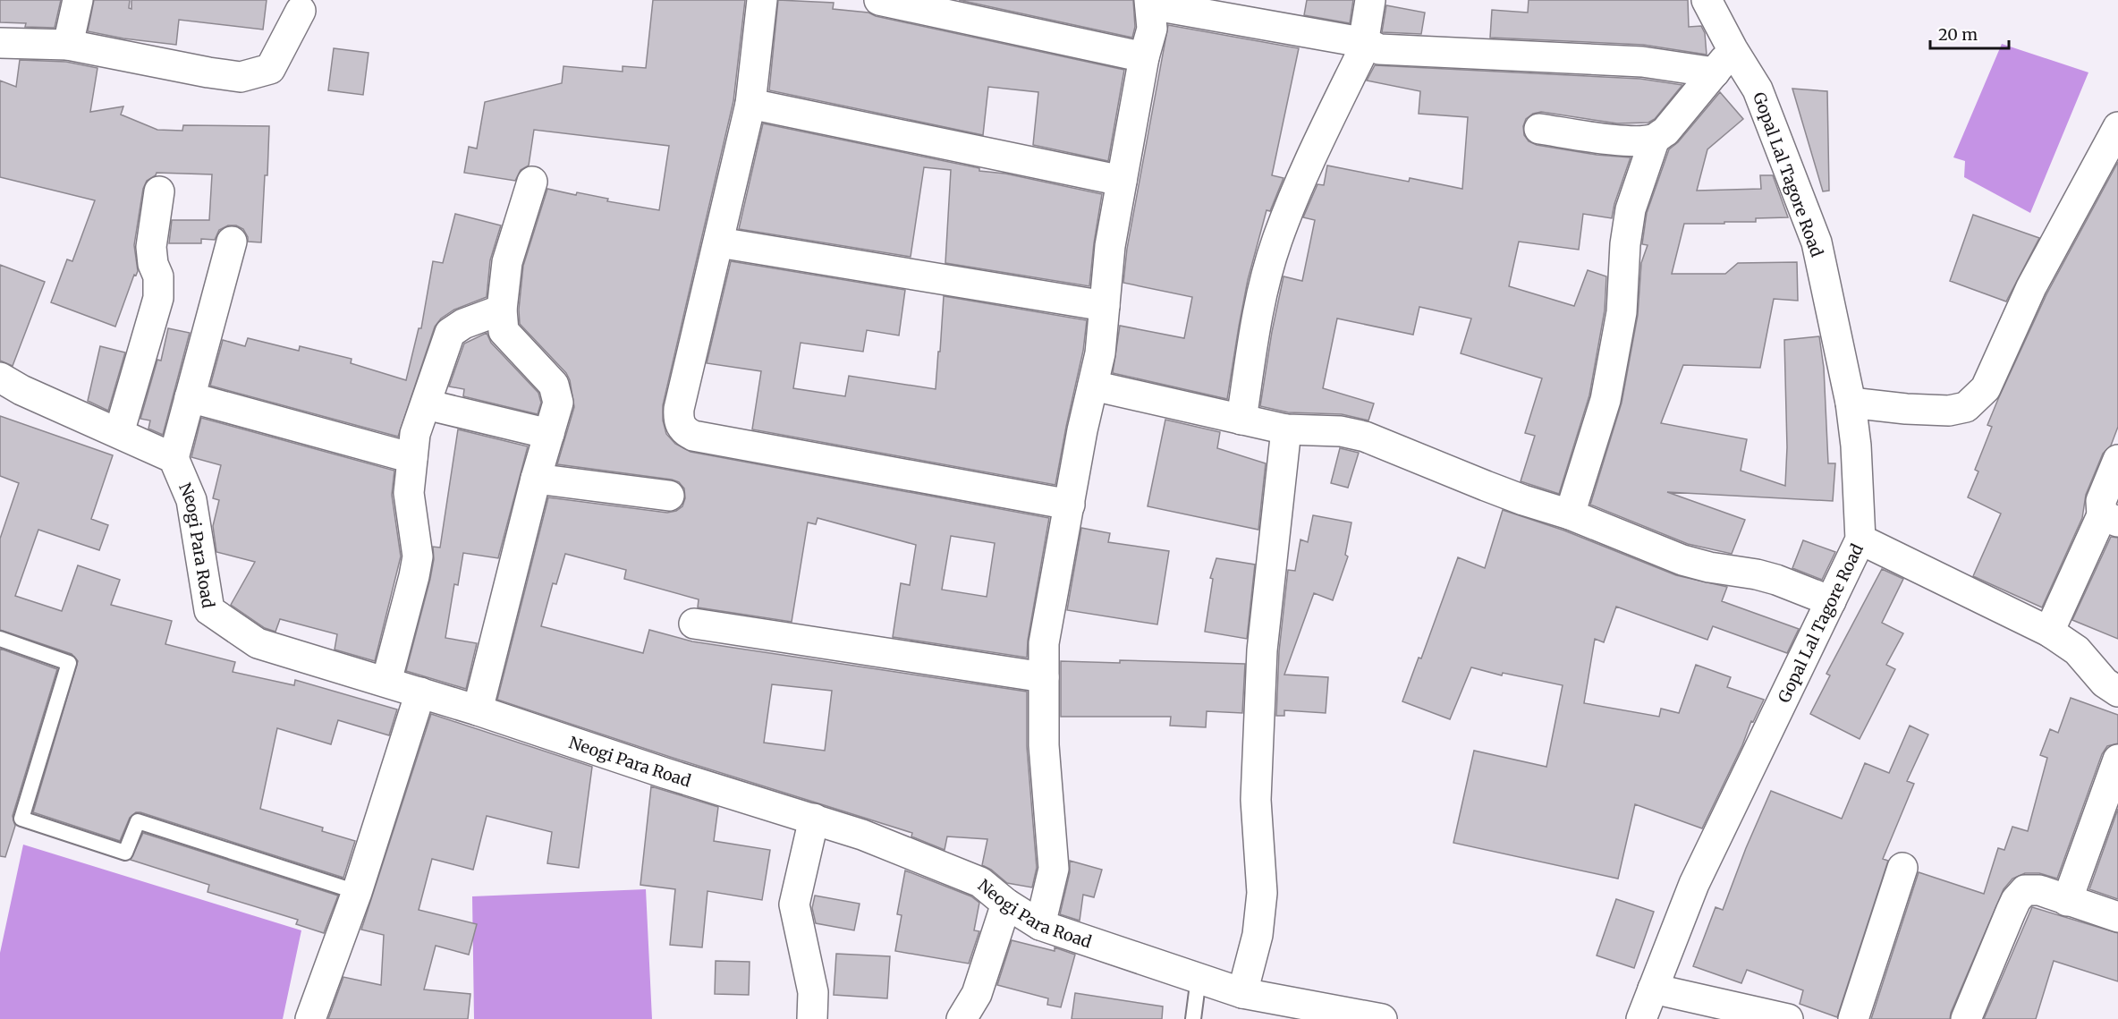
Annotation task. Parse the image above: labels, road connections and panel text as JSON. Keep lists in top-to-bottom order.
{
  "streets": {
    "street": ["Gopal Lal Tagore Road", "Neogi Para Road"]
  },
  "scale_bar": "20 m"
}
